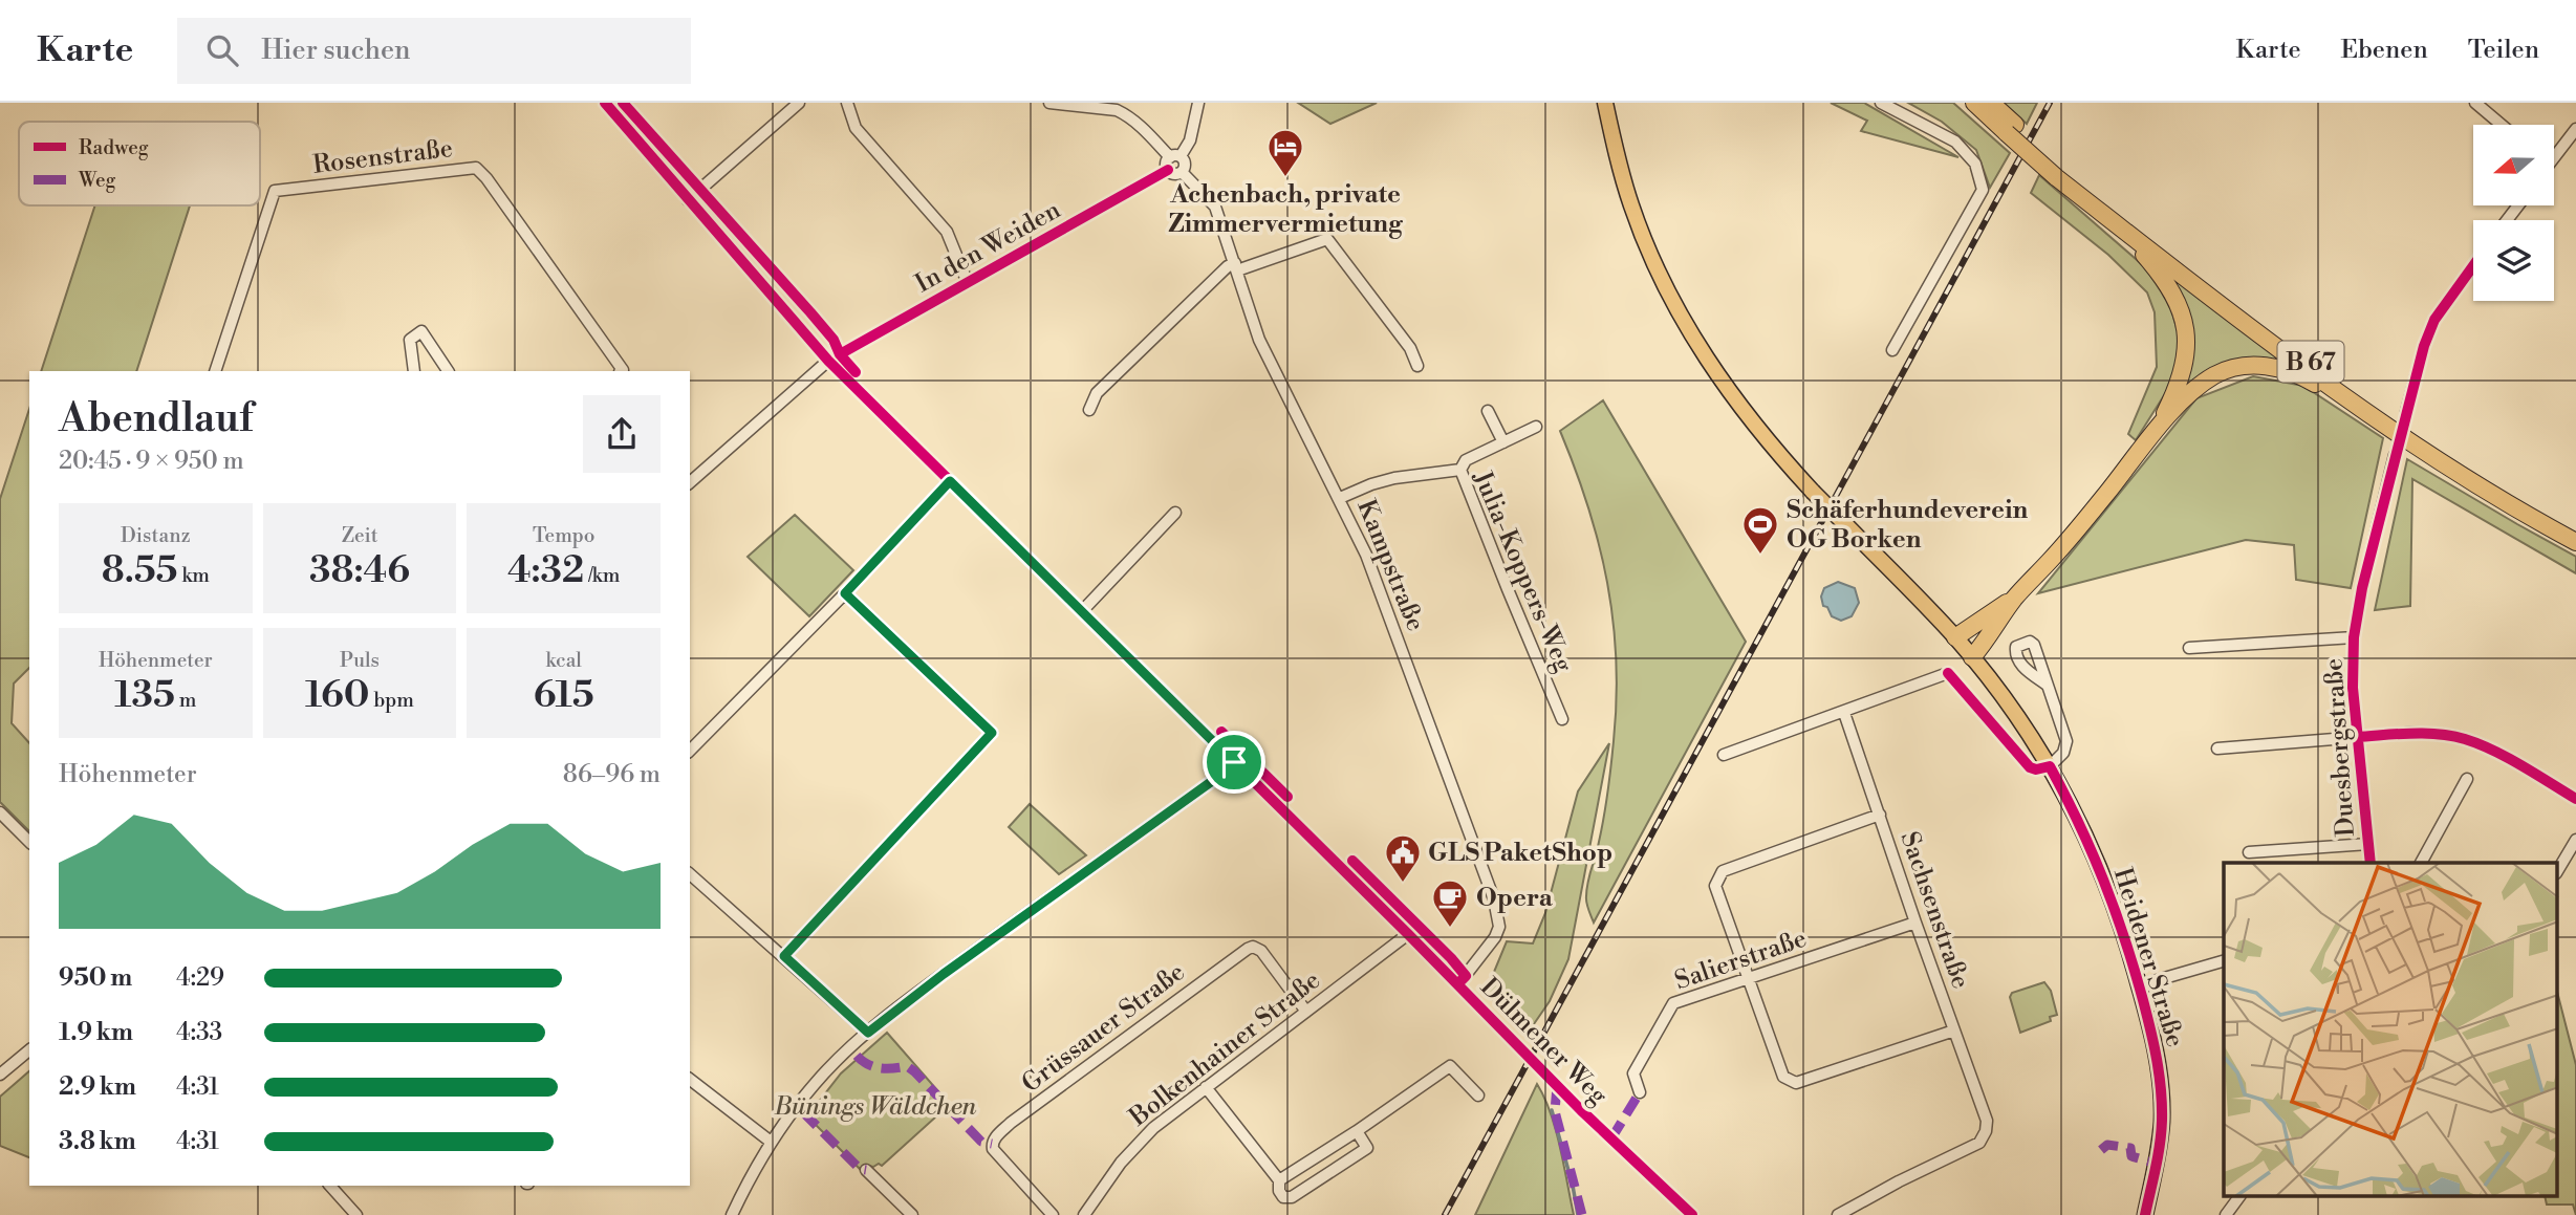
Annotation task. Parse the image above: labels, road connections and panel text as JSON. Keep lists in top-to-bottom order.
{
  "streets": {
    "highway": ["B 67"],
    "main road": ["Heidener Straße"],
    "street": [
      "Rosenstraße",
      "In den Weiden",
      "Kampstraße",
      "Julia-Koppers-Weg",
      "Duesbergstraße",
      "Sachsenstraße",
      "Salierstraße",
      "Grüssauer Straße",
      "Dülmener Weg",
      "Bolkenhainer Straße"
    ]
  },
  "crossings": [
    ["In den Weiden", "Kampstraße"],
    ["In den Weiden", "Dülmener Weg"],
    ["Kampstraße", "Julia-Koppers-Weg"],
    ["Kampstraße", "Dülmener Weg"],
    ["Sachsenstraße", "Salierstraße"],
    ["Grüssauer Straße", "Bolkenhainer Straße"],
    ["Dülmener Weg", "Bolkenhainer Straße"]
  ],
  "parks": ["Bünings Wäldchen"],
  "places": {
    "hotel": ["Achenbach, private Zimmervermietung"],
    "sports": ["Schäferhundeverein OG Borken"],
    "public building": ["GLS PaketShop"],
    "cafe": ["Opera"]
  },
  "legend": ["Radweg", "Weg"],
  "north": "left",
  "page": {
    "header": "Karte",
    "search": "Hier suchen",
    "nav": ["Karte", "Ebenen", "Teilen"],
    "heading": ["Abendlauf", "20:45 · 9 × 950 m"],
    "stats": [
      ["Distanz", "8.55 km"],
      ["Zeit", "38:46"],
      ["Tempo", "4:32 /km"],
      ["Höhenmeter", "135 m"],
      ["Puls", "160 bpm"],
      ["kcal", "615"]
    ],
    "chart": ["Höhenmeter", "86–96 m"],
    "list": [
      {
        "name": "950 m",
        "note": "4:29"
      },
      {
        "name": "1.9 km",
        "note": "4:33"
      },
      {
        "name": "2.9 km",
        "note": "4:31"
      },
      {
        "name": "3.8 km",
        "note": "4:31"
      }
    ]
  }
}
